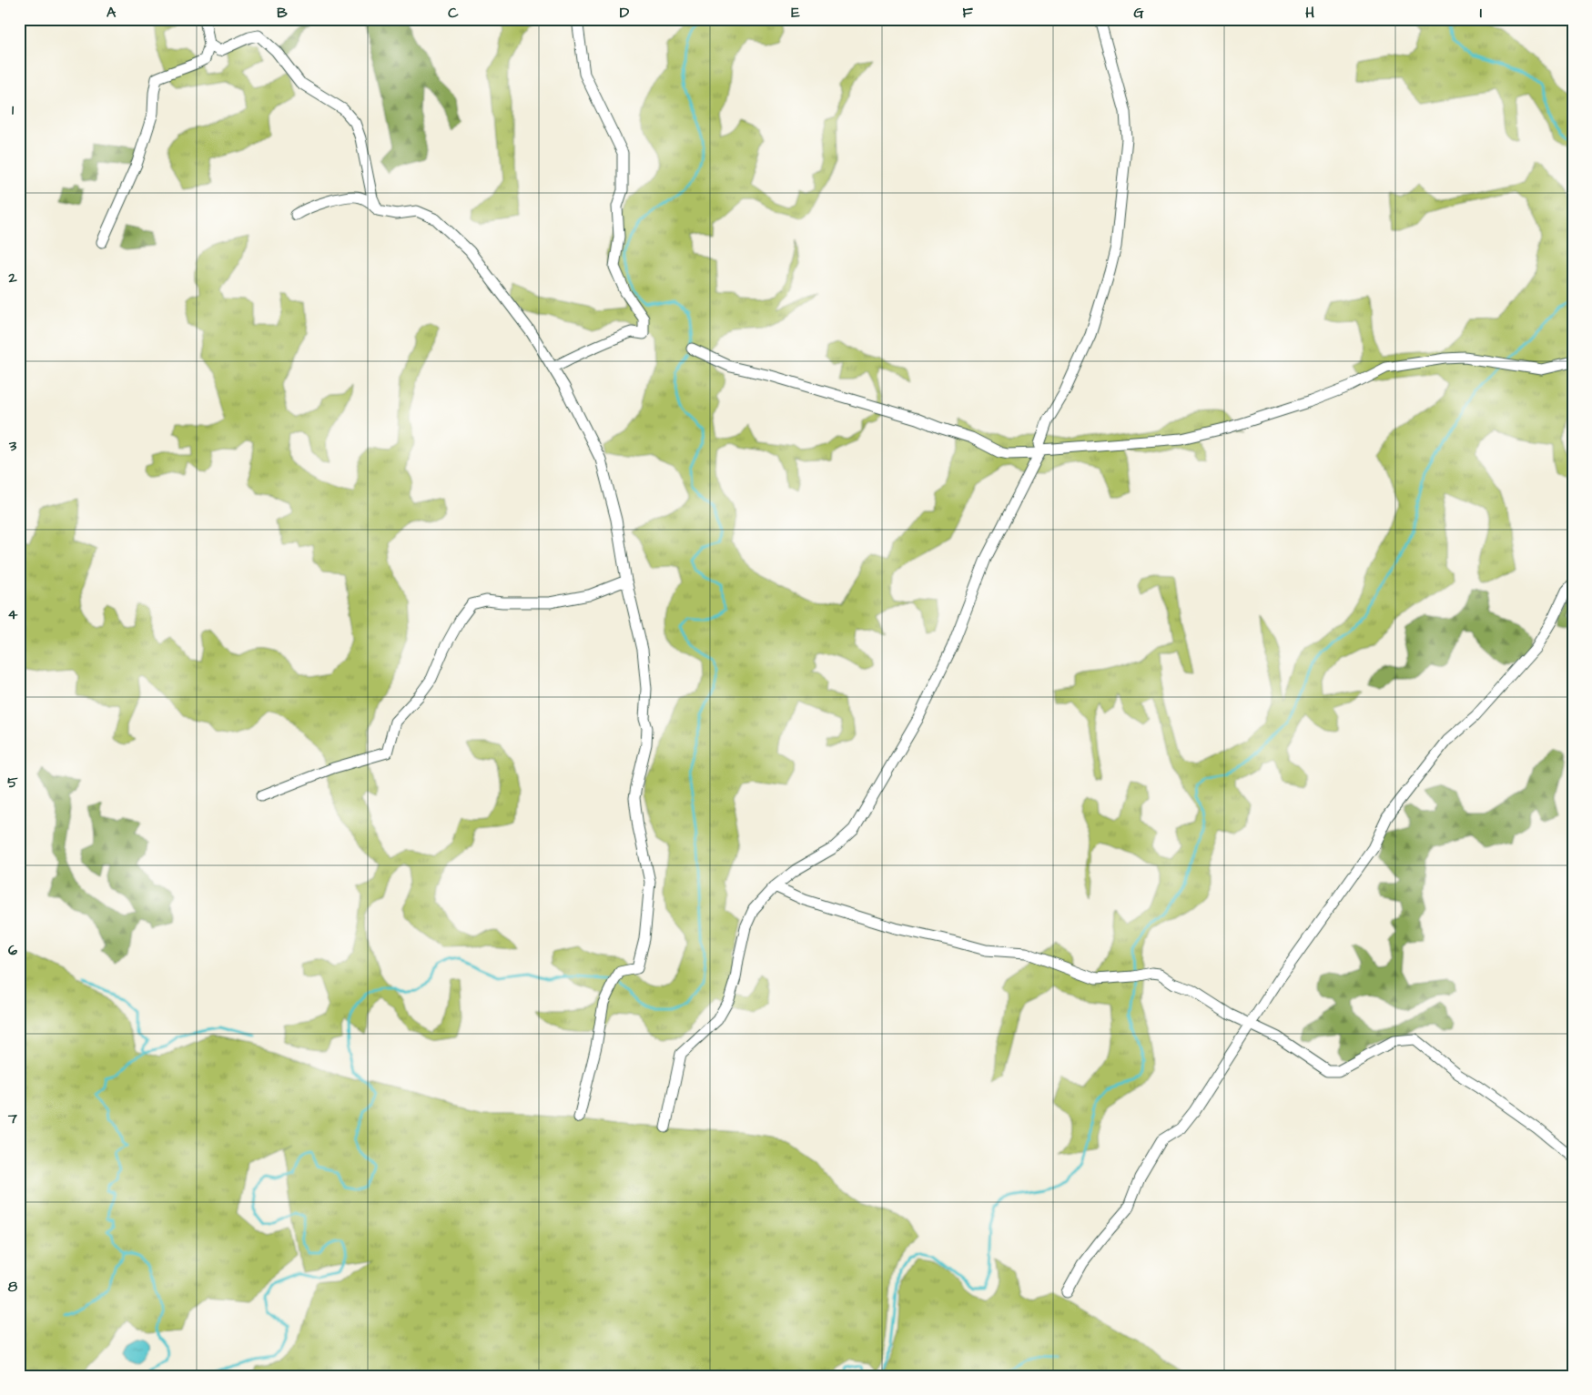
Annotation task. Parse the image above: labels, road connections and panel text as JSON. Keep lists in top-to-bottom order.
{
  "grid": {
    "columns": [
      "A",
      "B",
      "C",
      "D",
      "E",
      "F",
      "G",
      "H",
      "I"
    ],
    "rows": [
      "1",
      "2",
      "3",
      "4",
      "5",
      "6",
      "7",
      "8"
    ]
  }
}
